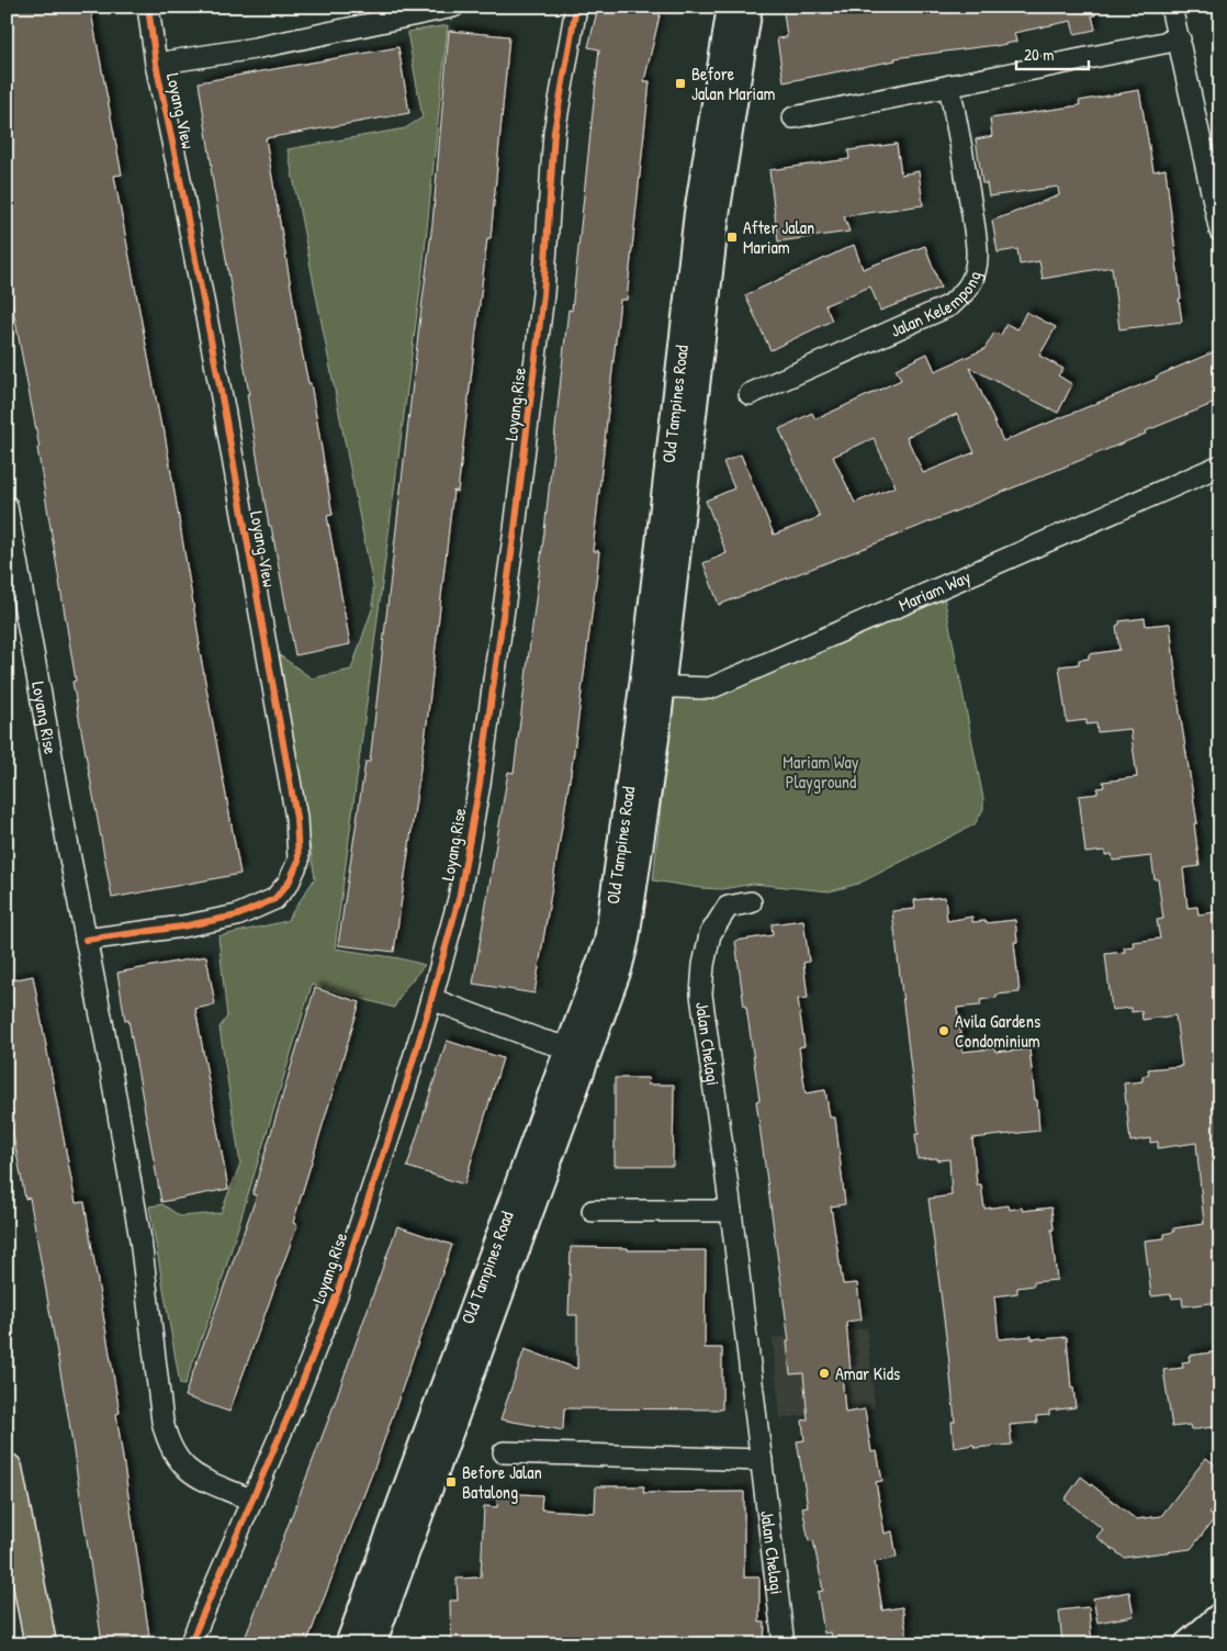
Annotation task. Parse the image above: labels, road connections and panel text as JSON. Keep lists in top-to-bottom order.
{
  "streets": {
    "street": [
      "Loyang View",
      "Jalan Kelempong",
      "Loyang Rise",
      "Old Tampines Road",
      "Mariam Way",
      "Jalan Chelagi"
    ]
  },
  "crossings": [
    ["Loyang View", "Loyang Rise"],
    ["Old Tampines Road", "Mariam Way"]
  ],
  "parks": ["Mariam Way Playground"],
  "places": {
    "transit": ["Before Jalan Mariam", "After Jalan Mariam", "Before Jalan Batalong"],
    "other": ["Avila Gardens Condominium", "Amar Kids"]
  },
  "scale_bar": "20 m"
}
